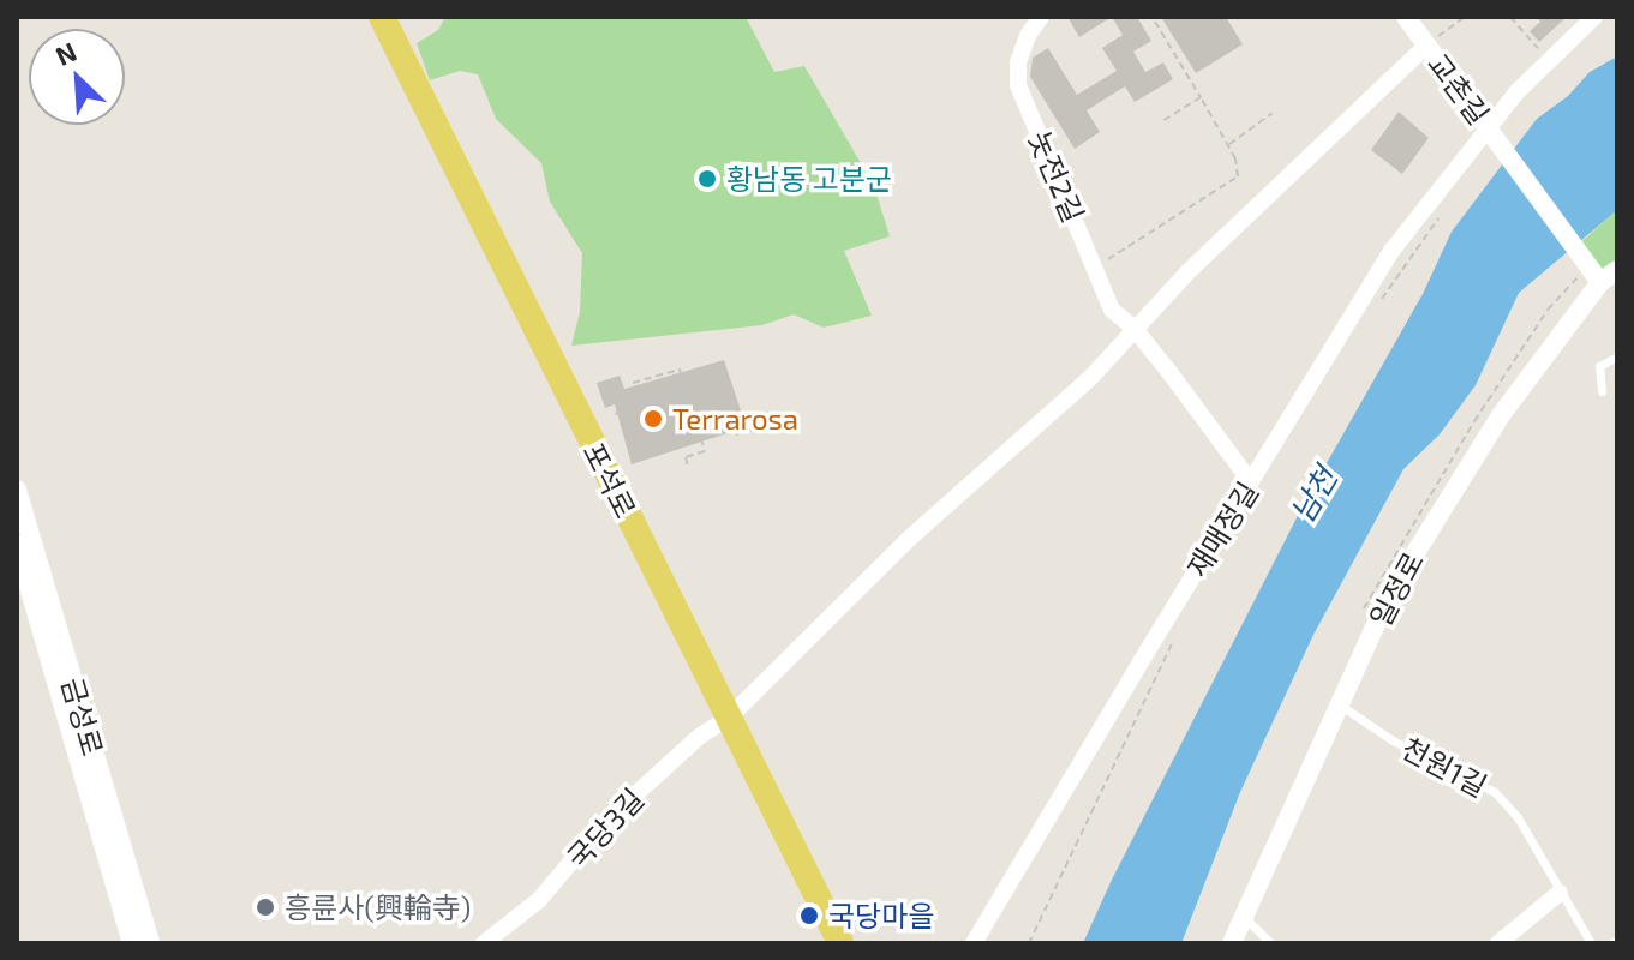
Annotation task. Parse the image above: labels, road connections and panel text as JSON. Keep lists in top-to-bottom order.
{
  "streets": {
    "main road": ["포석로"],
    "street": [
      "교촌길",
      "놋전2길",
      "재매정길",
      "일정로",
      "금성로",
      "국당3길"
    ],
    "lane": ["천원1길"]
  },
  "crossings": [
    ["교촌길", "재매정길"],
    ["교촌길", "일정로"],
    ["교촌길", "국당3길"],
    ["놋전2길", "재매정길"],
    ["놋전2길", "국당3길"],
    ["포석로", "국당3길"],
    ["일정로", "천원1길"]
  ],
  "water": ["남천"],
  "places": [
    "황남동 고분군",
    "Terrarosa",
    "흥륜사(興輪寺)",
    "국당마을"
  ],
  "north": "top left"
}
